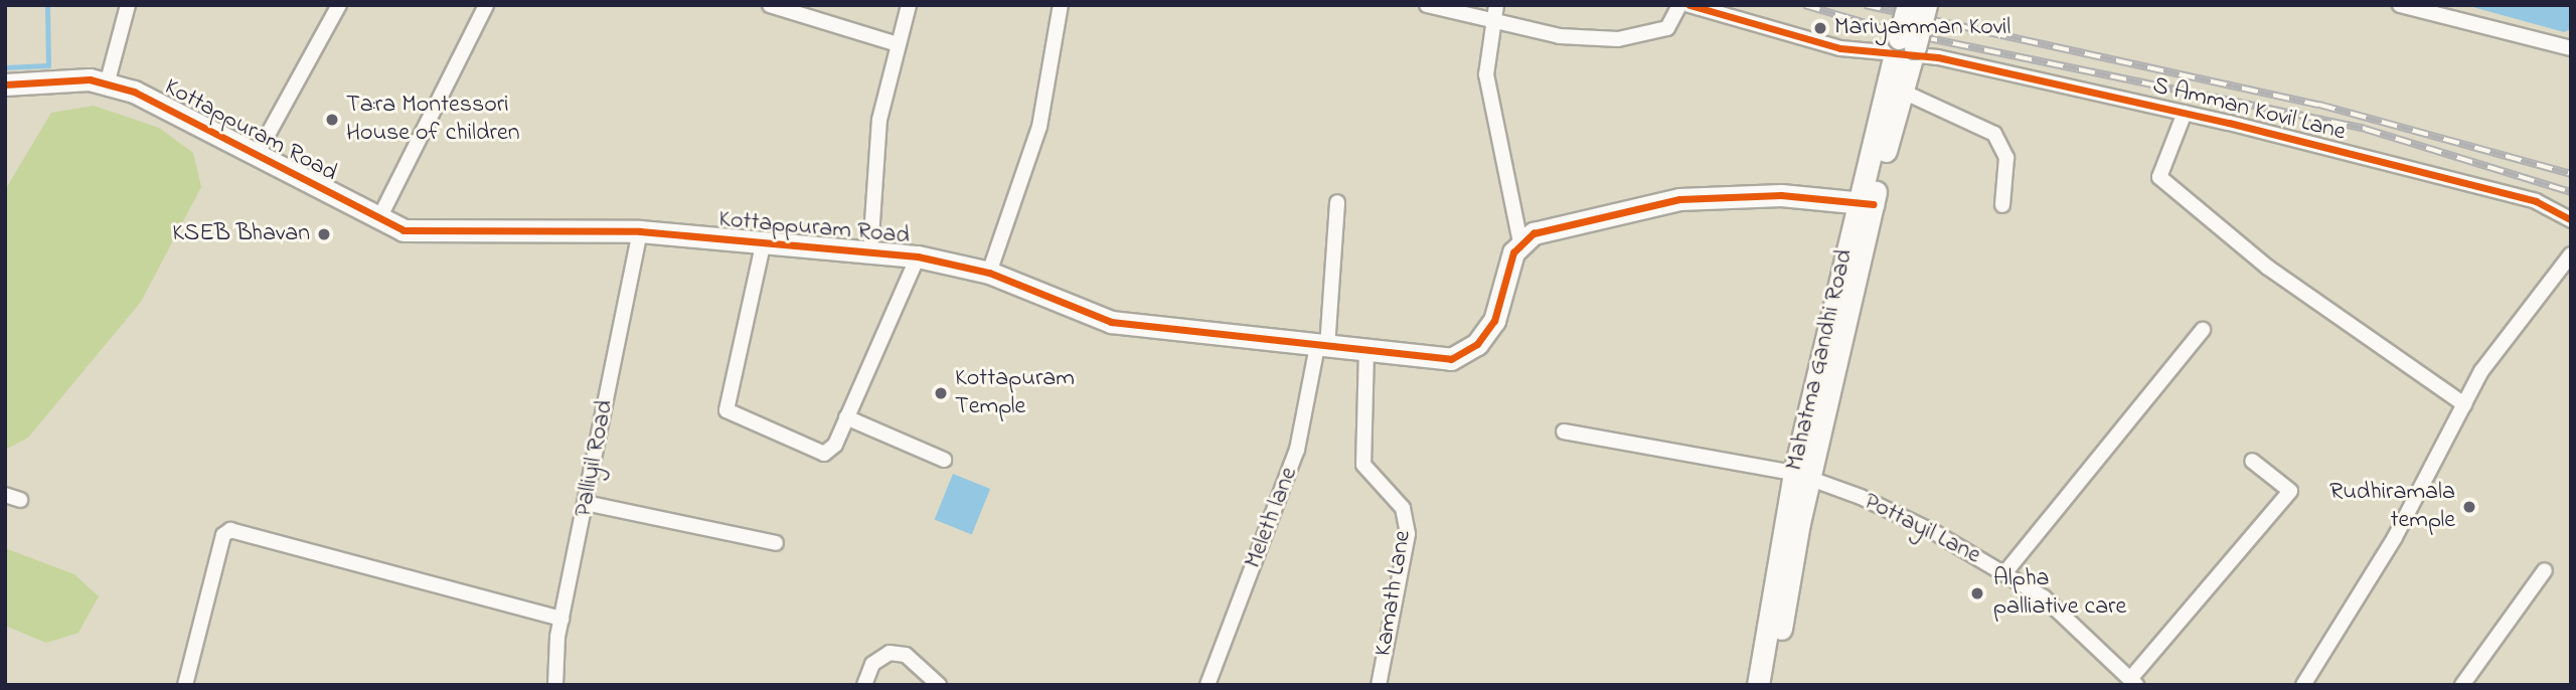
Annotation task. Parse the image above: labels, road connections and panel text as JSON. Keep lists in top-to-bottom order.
{
  "streets": {
    "street": [
      "S Amman Kovil Lane",
      "Kottappuram Road",
      "Mahatma Gandhi Road",
      "Palliyil Road",
      "Meleth lane",
      "Pottayil Lane",
      "Kamath Lane"
    ]
  },
  "crossings": [
    ["S Amman Kovil Lane", "Mahatma Gandhi Road"],
    ["Kottappuram Road", "Palliyil Road"],
    ["Kottappuram Road", "Meleth lane"],
    ["Kottappuram Road", "Kamath Lane"],
    ["Mahatma Gandhi Road", "Pottayil Lane"]
  ],
  "places": [
    "Mariyamman Kovil",
    "Ta:ra Montessori House of children",
    "KSEB Bhavan",
    "Kottapuram Temple",
    "Rudhiramala temple",
    "Alpha palliative care"
  ]
}
